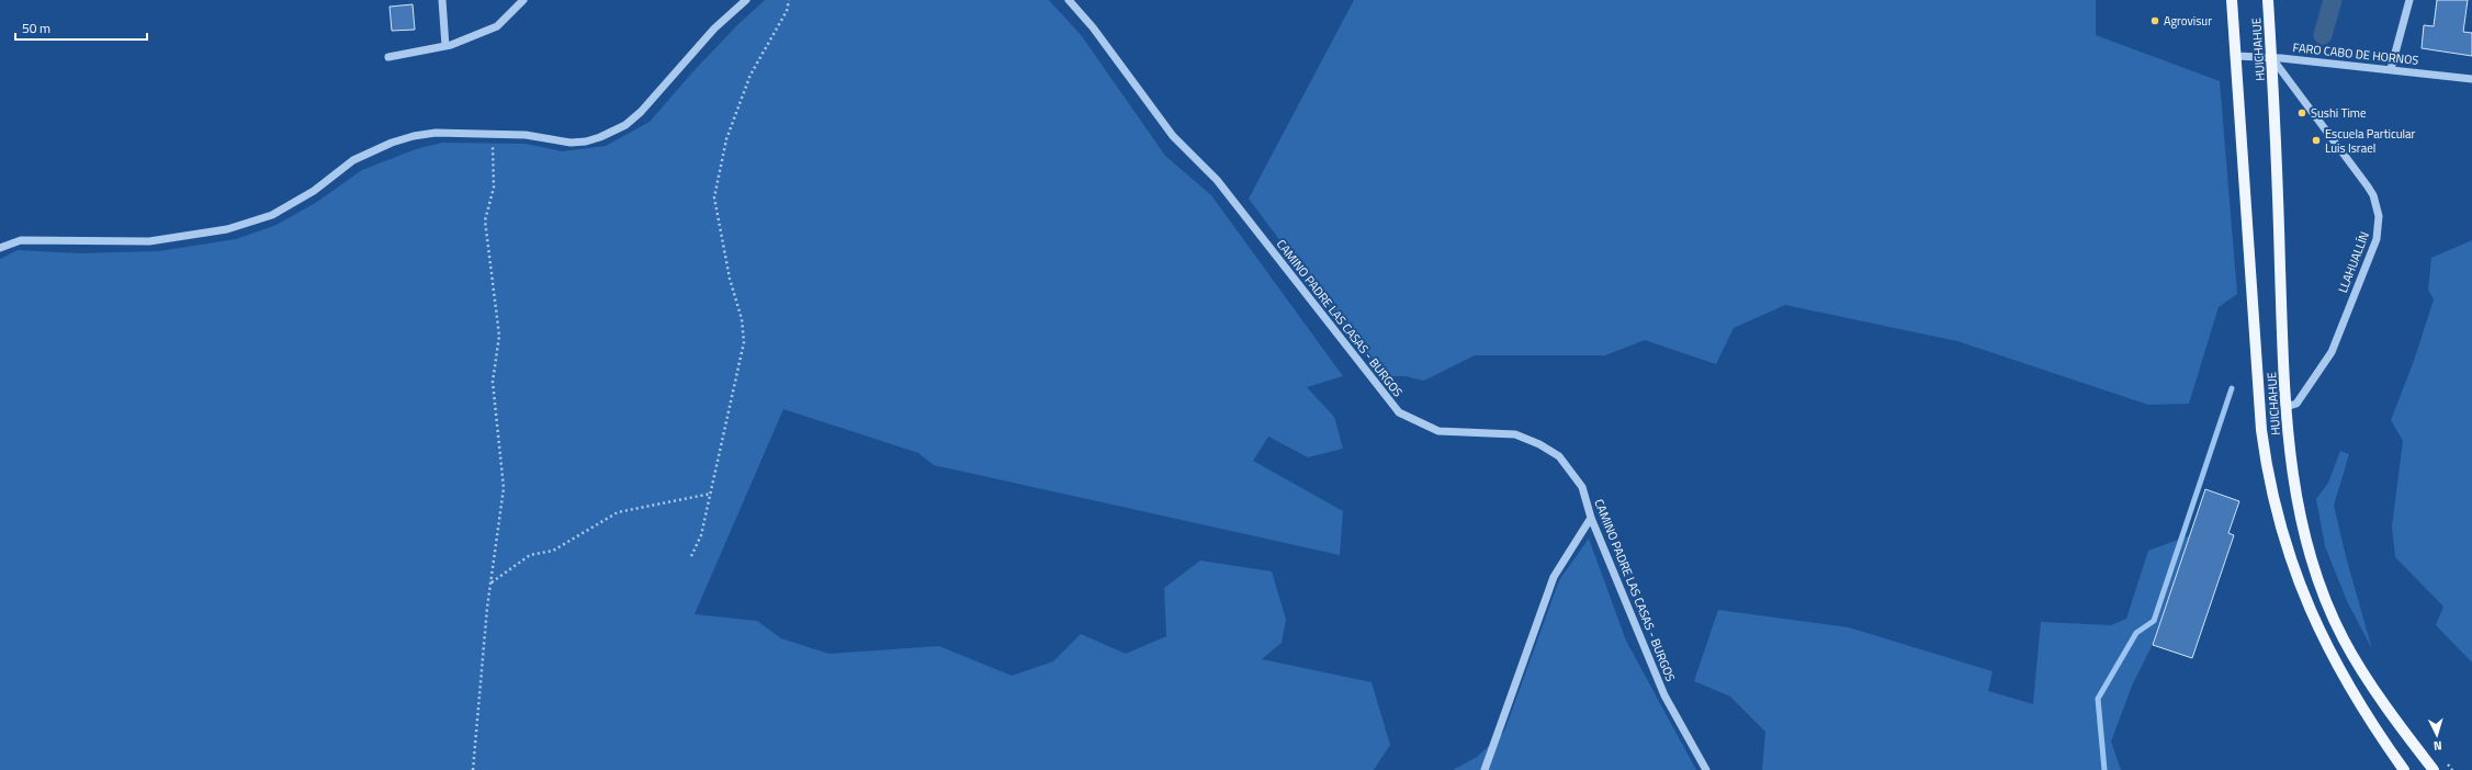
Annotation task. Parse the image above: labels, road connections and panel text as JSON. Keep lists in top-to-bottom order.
{
  "streets": {
    "main road": ["HUICHAHUE"],
    "street": ["FARO CABO DE HORNOS", "LLAHUALLÍN", "CAMINO PADRE LAS CASAS - BURGOS"]
  },
  "crossings": [
    ["HUICHAHUE", "FARO CABO DE HORNOS"],
    ["HUICHAHUE", "LLAHUALLÍN"],
    ["FARO CABO DE HORNOS", "LLAHUALLÍN"]
  ],
  "places": ["Agrovisur", "Sushi Time", "Escuela Particular Luis Israel"],
  "scale_bar": "50 m",
  "north": "bottom"
}
